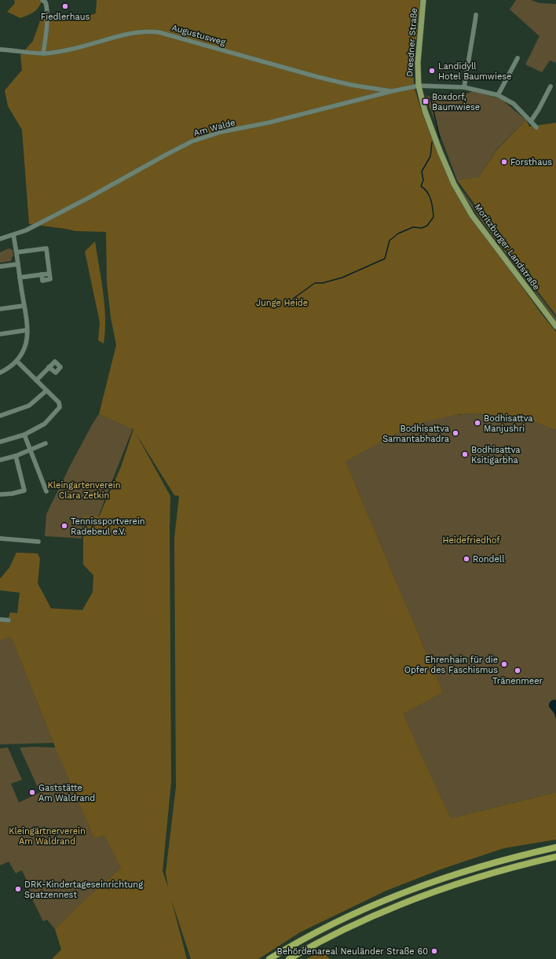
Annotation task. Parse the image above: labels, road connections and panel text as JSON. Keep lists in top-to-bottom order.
{
  "streets": {
    "main road": ["Dresdner Straße", "Moritzburger Landstraße"],
    "street": ["Augustusweg", "Am Walde"]
  },
  "crossings": [
    ["Augustusweg", "Am Walde"],
    ["Dresdner Straße", "Am Walde"],
    ["Dresdner Straße", "Moritzburger Landstraße"],
    ["Am Walde", "Moritzburger Landstraße"]
  ],
  "parks": [
    "Junge Heide",
    "Kleingartenverein Clara Zetkin",
    "Heidefriedhof",
    "Kleingärtnerverein Am Waldrand"
  ],
  "places": {
    "other": [
      "Fiedlerhaus",
      "Landidyll Hotel Baumwiese",
      "Forsthaus",
      "Bodhisattva Manjushri",
      "Bodhisattva Samantabhadra",
      "Bodhisattva Ksitigarbha",
      "Tennissportverein Radebeul e.V.",
      "Rondell",
      "Ehrenhain für die Opfer des Faschismus",
      "Tränenmeer",
      "Gaststätte Am Waldrand",
      "DRK-Kindertageseinrichtung Spatzennest",
      "Behördenareal Neuländer Straße 60"
    ],
    "transit": ["Boxdorf, Baumwiese"]
  }
}
